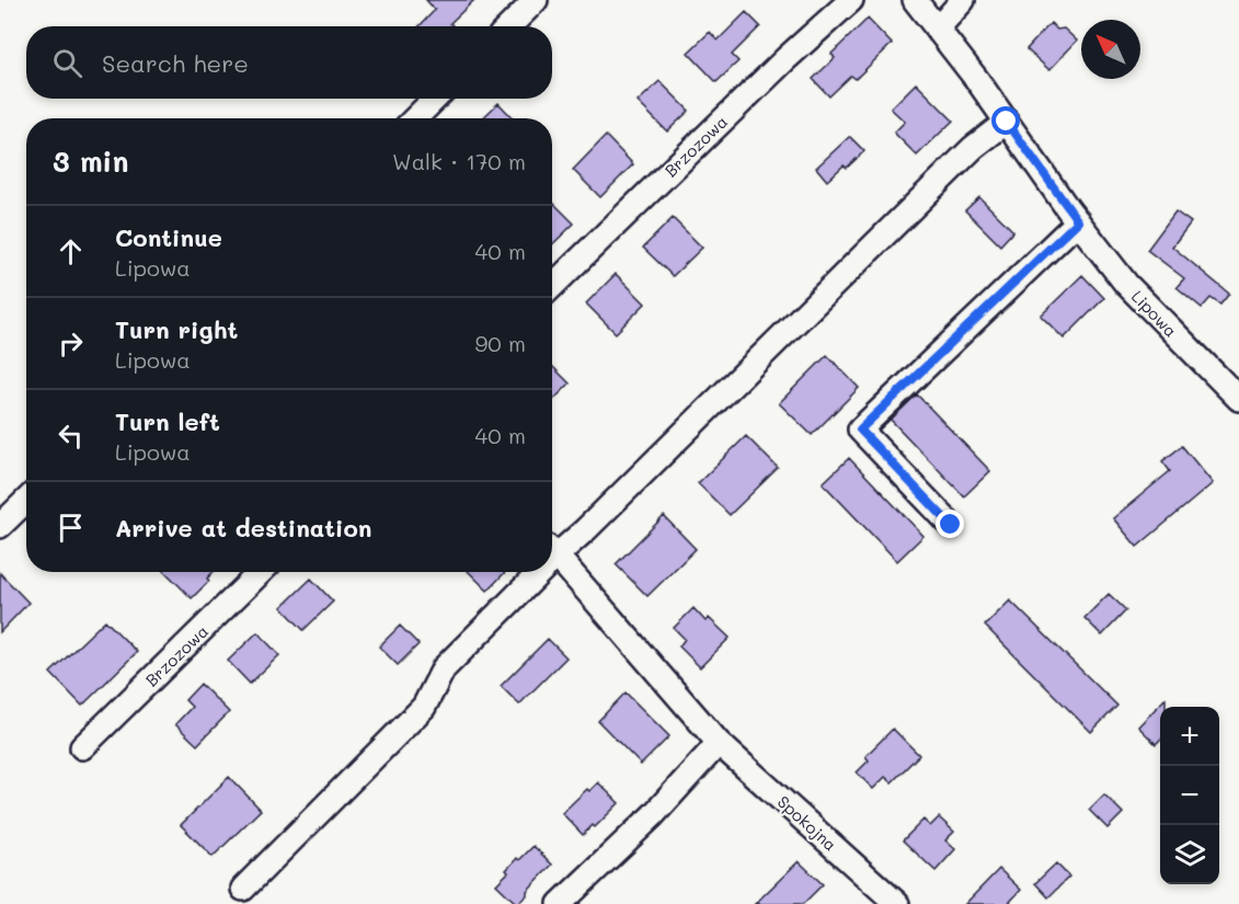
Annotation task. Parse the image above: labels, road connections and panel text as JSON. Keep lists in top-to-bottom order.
{
  "streets": {
    "street": ["Brzozowa", "Lipowa", "Spokojna"]
  },
  "north": "top left",
  "page": {
    "search": "Search here",
    "heading": ["3 min", "Walk · 170 m"],
    "list": [
      ["Continue", "Lipowa", "40 m"],
      ["Turn right", "Lipowa", "90 m"],
      ["Turn left", "Lipowa", "40 m"],
      "Arrive at destination"
    ],
    "map_buttons": ["+", "−"]
  }
}
